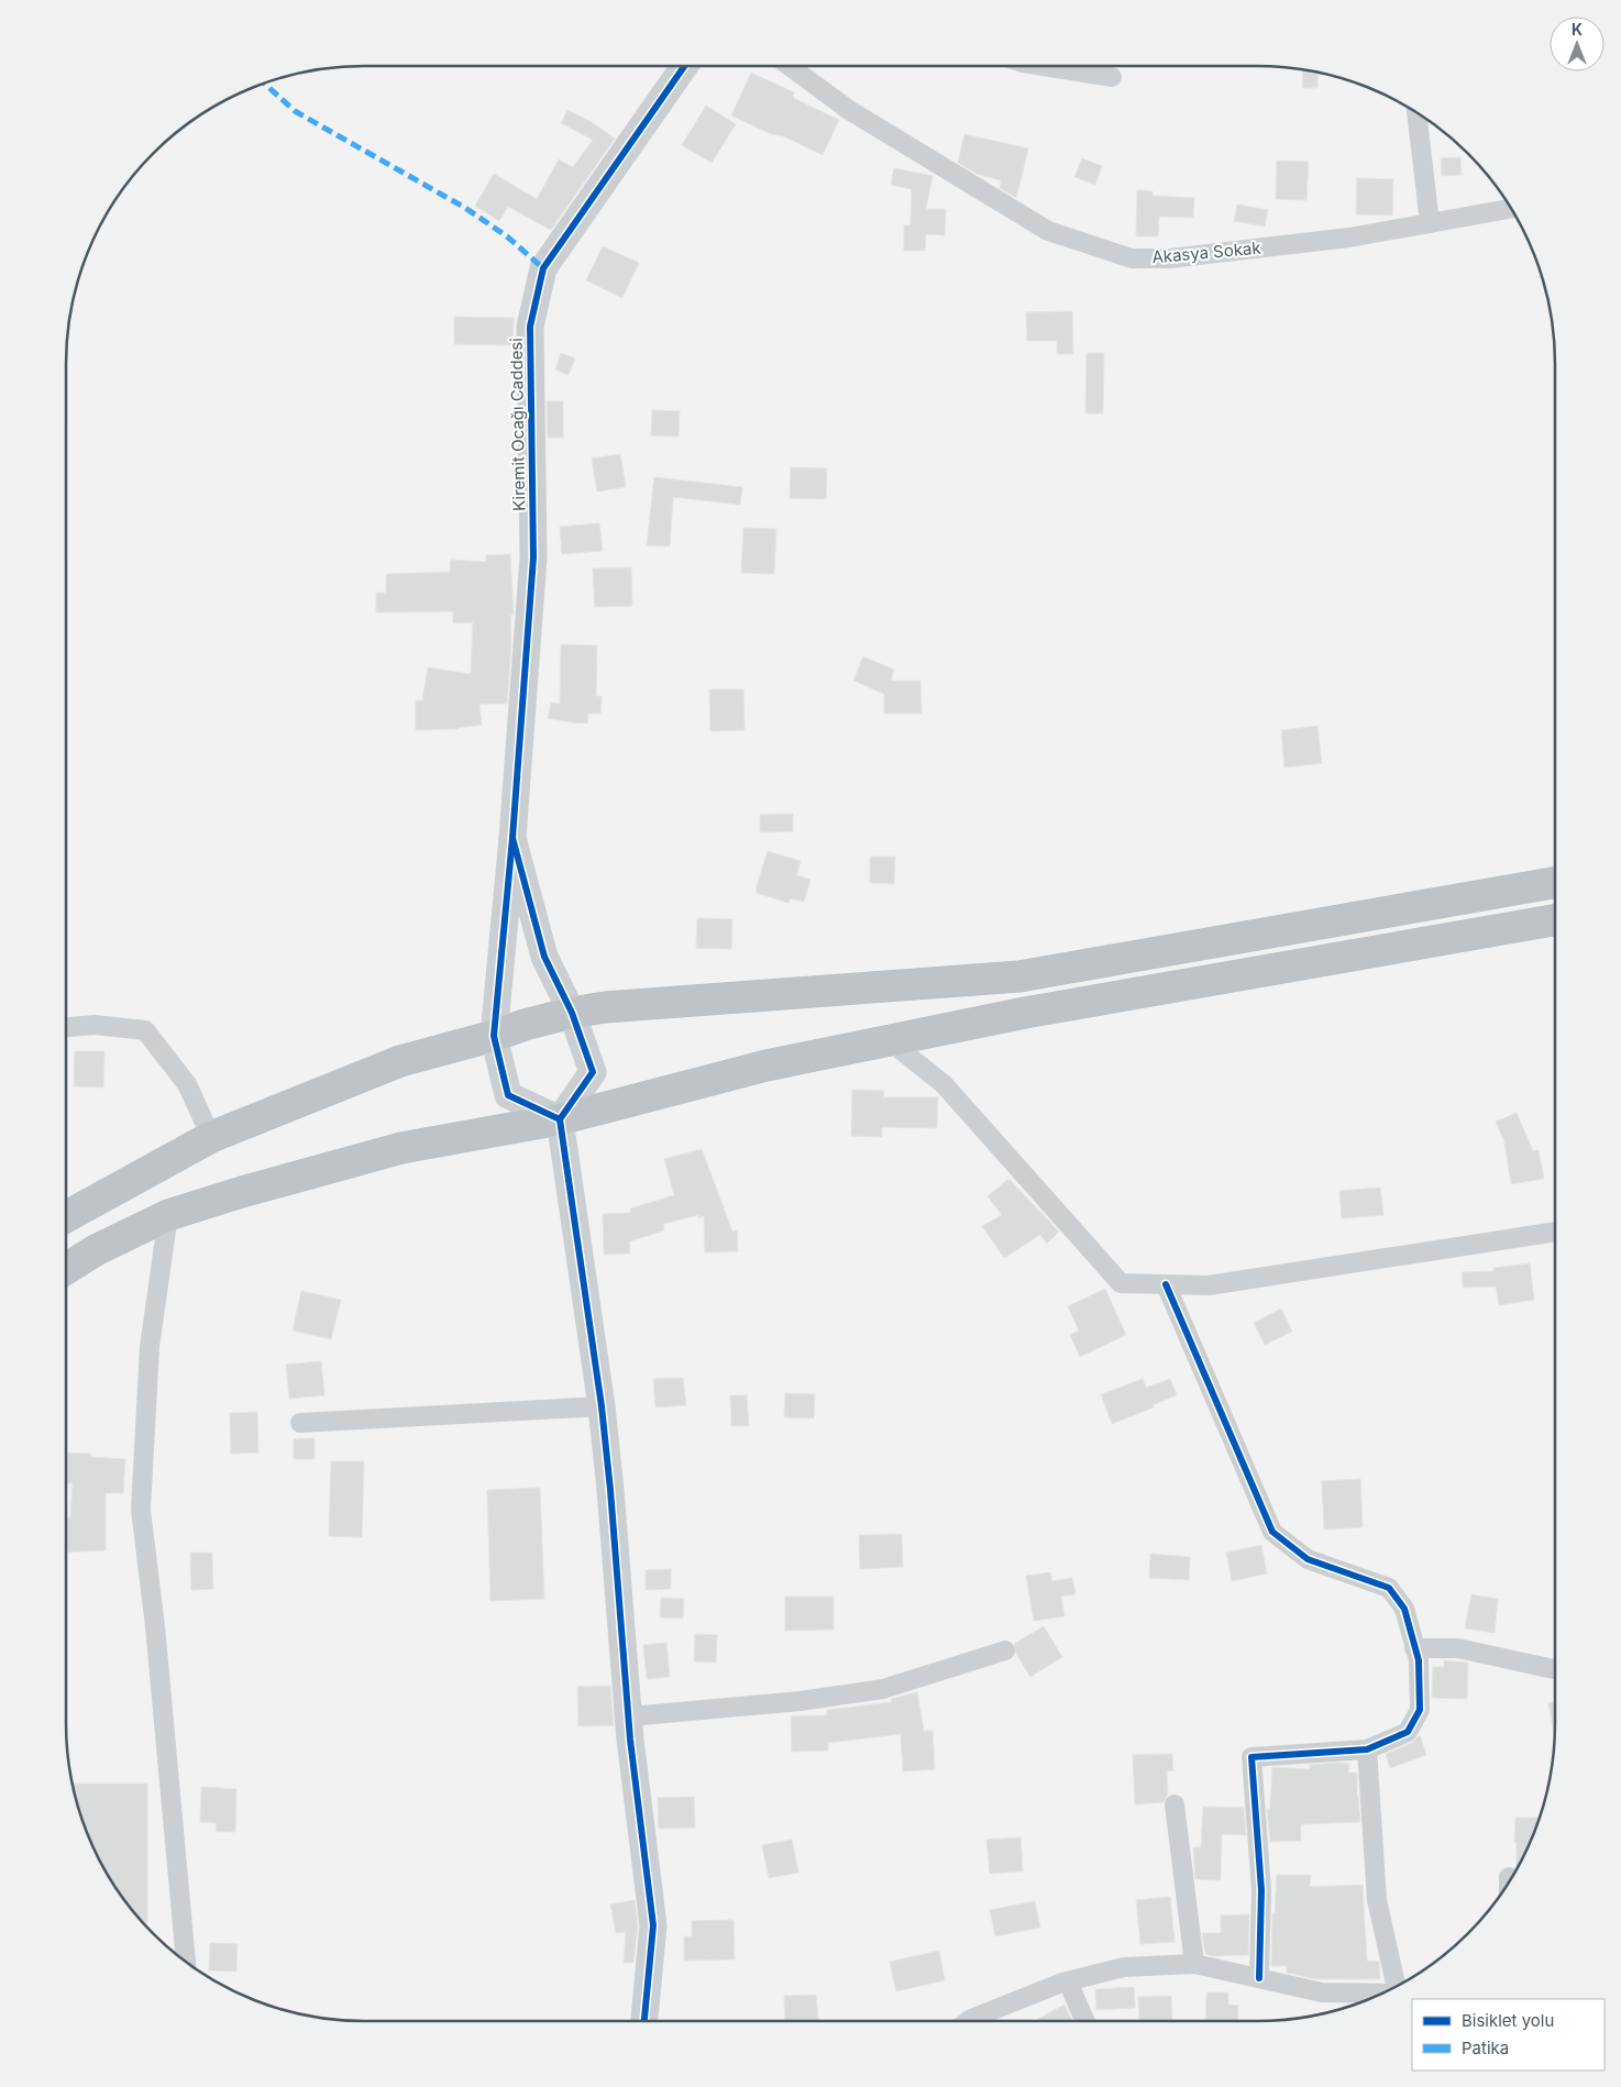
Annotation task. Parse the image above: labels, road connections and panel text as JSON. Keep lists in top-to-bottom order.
{
  "streets": {
    "street": ["Akasya Sokak", "Kiremit Ocağı Caddesi"]
  },
  "legend": ["Bisiklet yolu", "Patika"],
  "north": "top"
}
